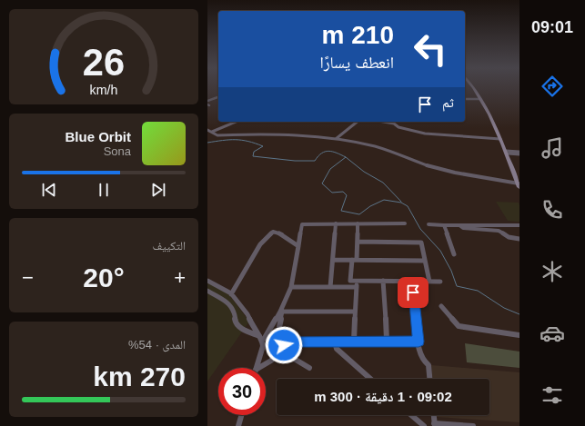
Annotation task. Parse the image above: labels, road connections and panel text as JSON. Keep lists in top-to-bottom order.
{
  "page": {
    "tabs": "09:01",
    "turn": ["210 m", "انعطف يسارًا"],
    "then": "ثم",
    "song": ["Blue Orbit", "Sona"],
    "tile": [
      "التكييف",
      ["المدى · 54%", "270 km"]
    ],
    "heat": ["−", "20°", "+"],
    "limit": "30",
    "trip": "09:02 · 1 دقيقة · 300 m",
    "gauge": ["26", "km/h"]
  }
}
